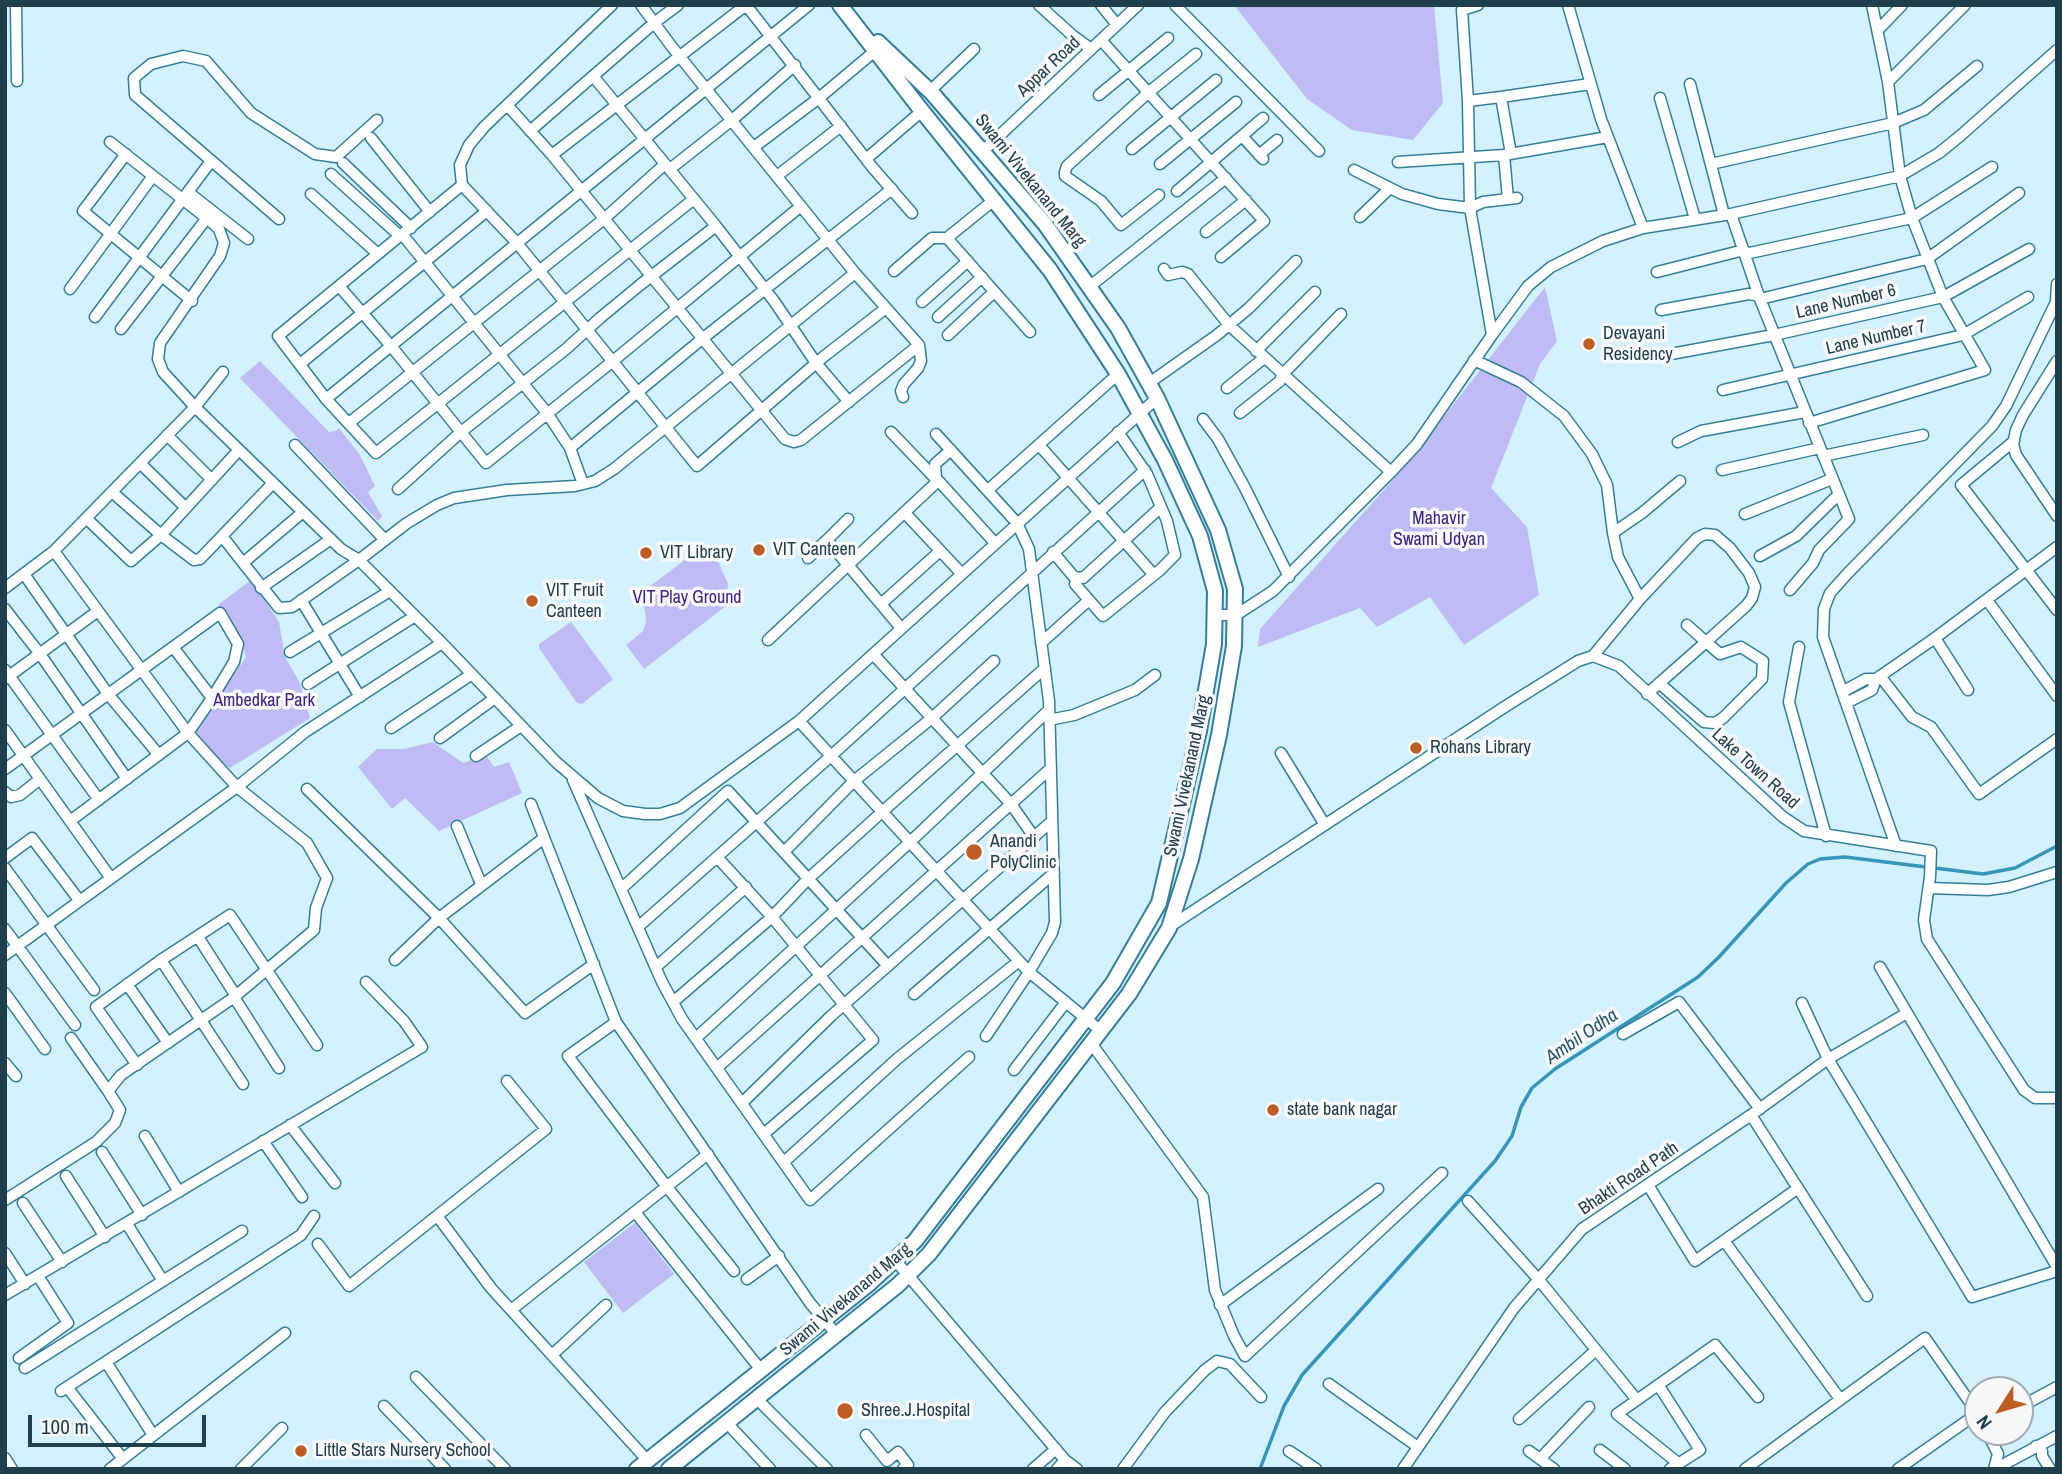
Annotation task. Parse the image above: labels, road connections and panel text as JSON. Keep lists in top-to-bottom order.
{
  "streets": {
    "main road": ["Swami Vivekanand Marg"],
    "street": [
      "Appar Road",
      "Lane Number 6",
      "Lane Number 7",
      "Lake Town Road",
      "Bhakti Road Path"
    ]
  },
  "crossings": [
    ["Appar Road", "Swami Vivekanand Marg"]
  ],
  "water": ["Ambil Odha"],
  "parks": ["Mahavir Swami Udyan", "VIT Play Ground", "Ambedkar Park"],
  "places": [
    "Devayani Residency",
    "VIT Canteen",
    "VIT Library",
    "VIT Fruit Canteen",
    "Rohans Library",
    "Anandi PolyClinic",
    "state bank nagar",
    "Shree.J.Hospital",
    "Little Stars Nursery School"
  ],
  "scale_bar": "100 m",
  "north": "bottom left"
}
